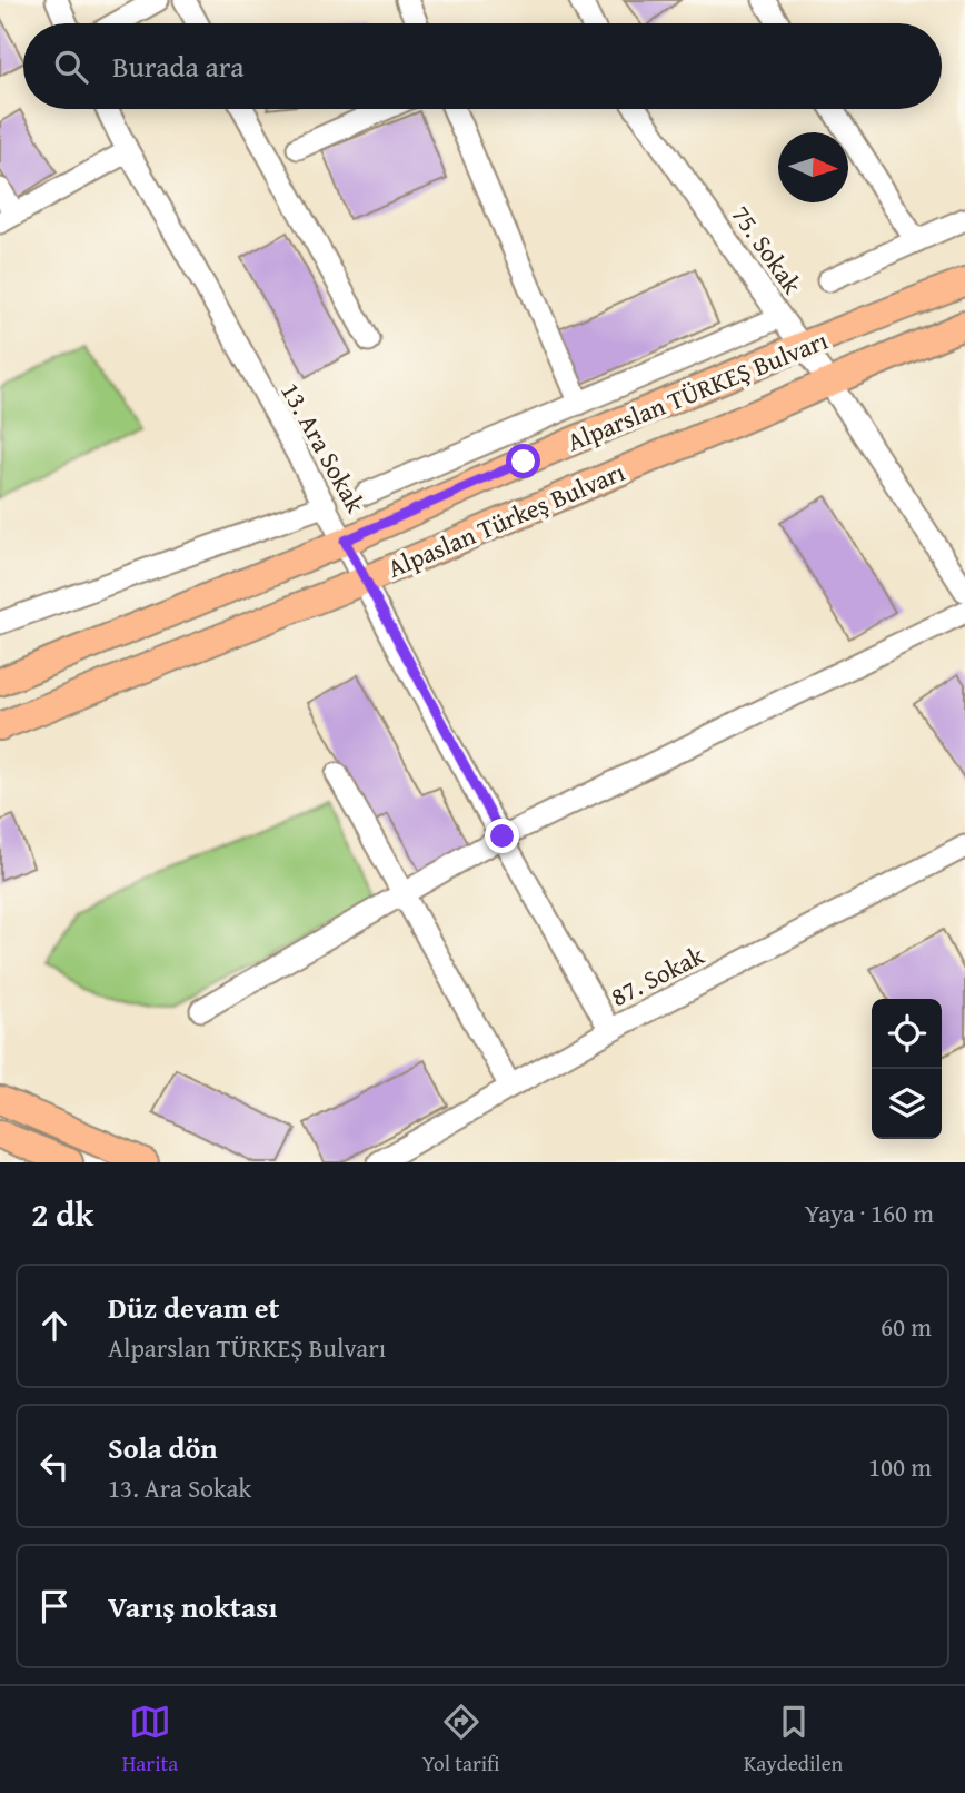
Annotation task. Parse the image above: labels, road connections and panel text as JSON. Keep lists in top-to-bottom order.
{
  "streets": {
    "main road": ["Alparslan TÜRKEŞ Bulvarı", "Alpaslan Türkeş Bulvarı"],
    "street": ["75. Sokak", "13. Ara Sokak", "87. Sokak"]
  },
  "crossings": [
    ["75. Sokak", "Alparslan TÜRKEŞ Bulvarı"],
    ["75. Sokak", "Alpaslan Türkeş Bulvarı"],
    ["Alparslan TÜRKEŞ Bulvarı", "13. Ara Sokak"],
    ["13. Ara Sokak", "Alpaslan Türkeş Bulvarı"],
    ["13. Ara Sokak", "87. Sokak"]
  ],
  "north": "right",
  "page": {
    "search": "Burada ara",
    "heading": ["2 dk", "Yaya · 160 m"],
    "list": [
      ["Düz devam et", "Alparslan TÜRKEŞ Bulvarı", "60 m"],
      ["Sola dön", "13. Ara Sokak", "100 m"],
      "Varış noktası"
    ],
    "nav": ["Harita", "Yol tarifi", "Kaydedilen"]
  }
}
